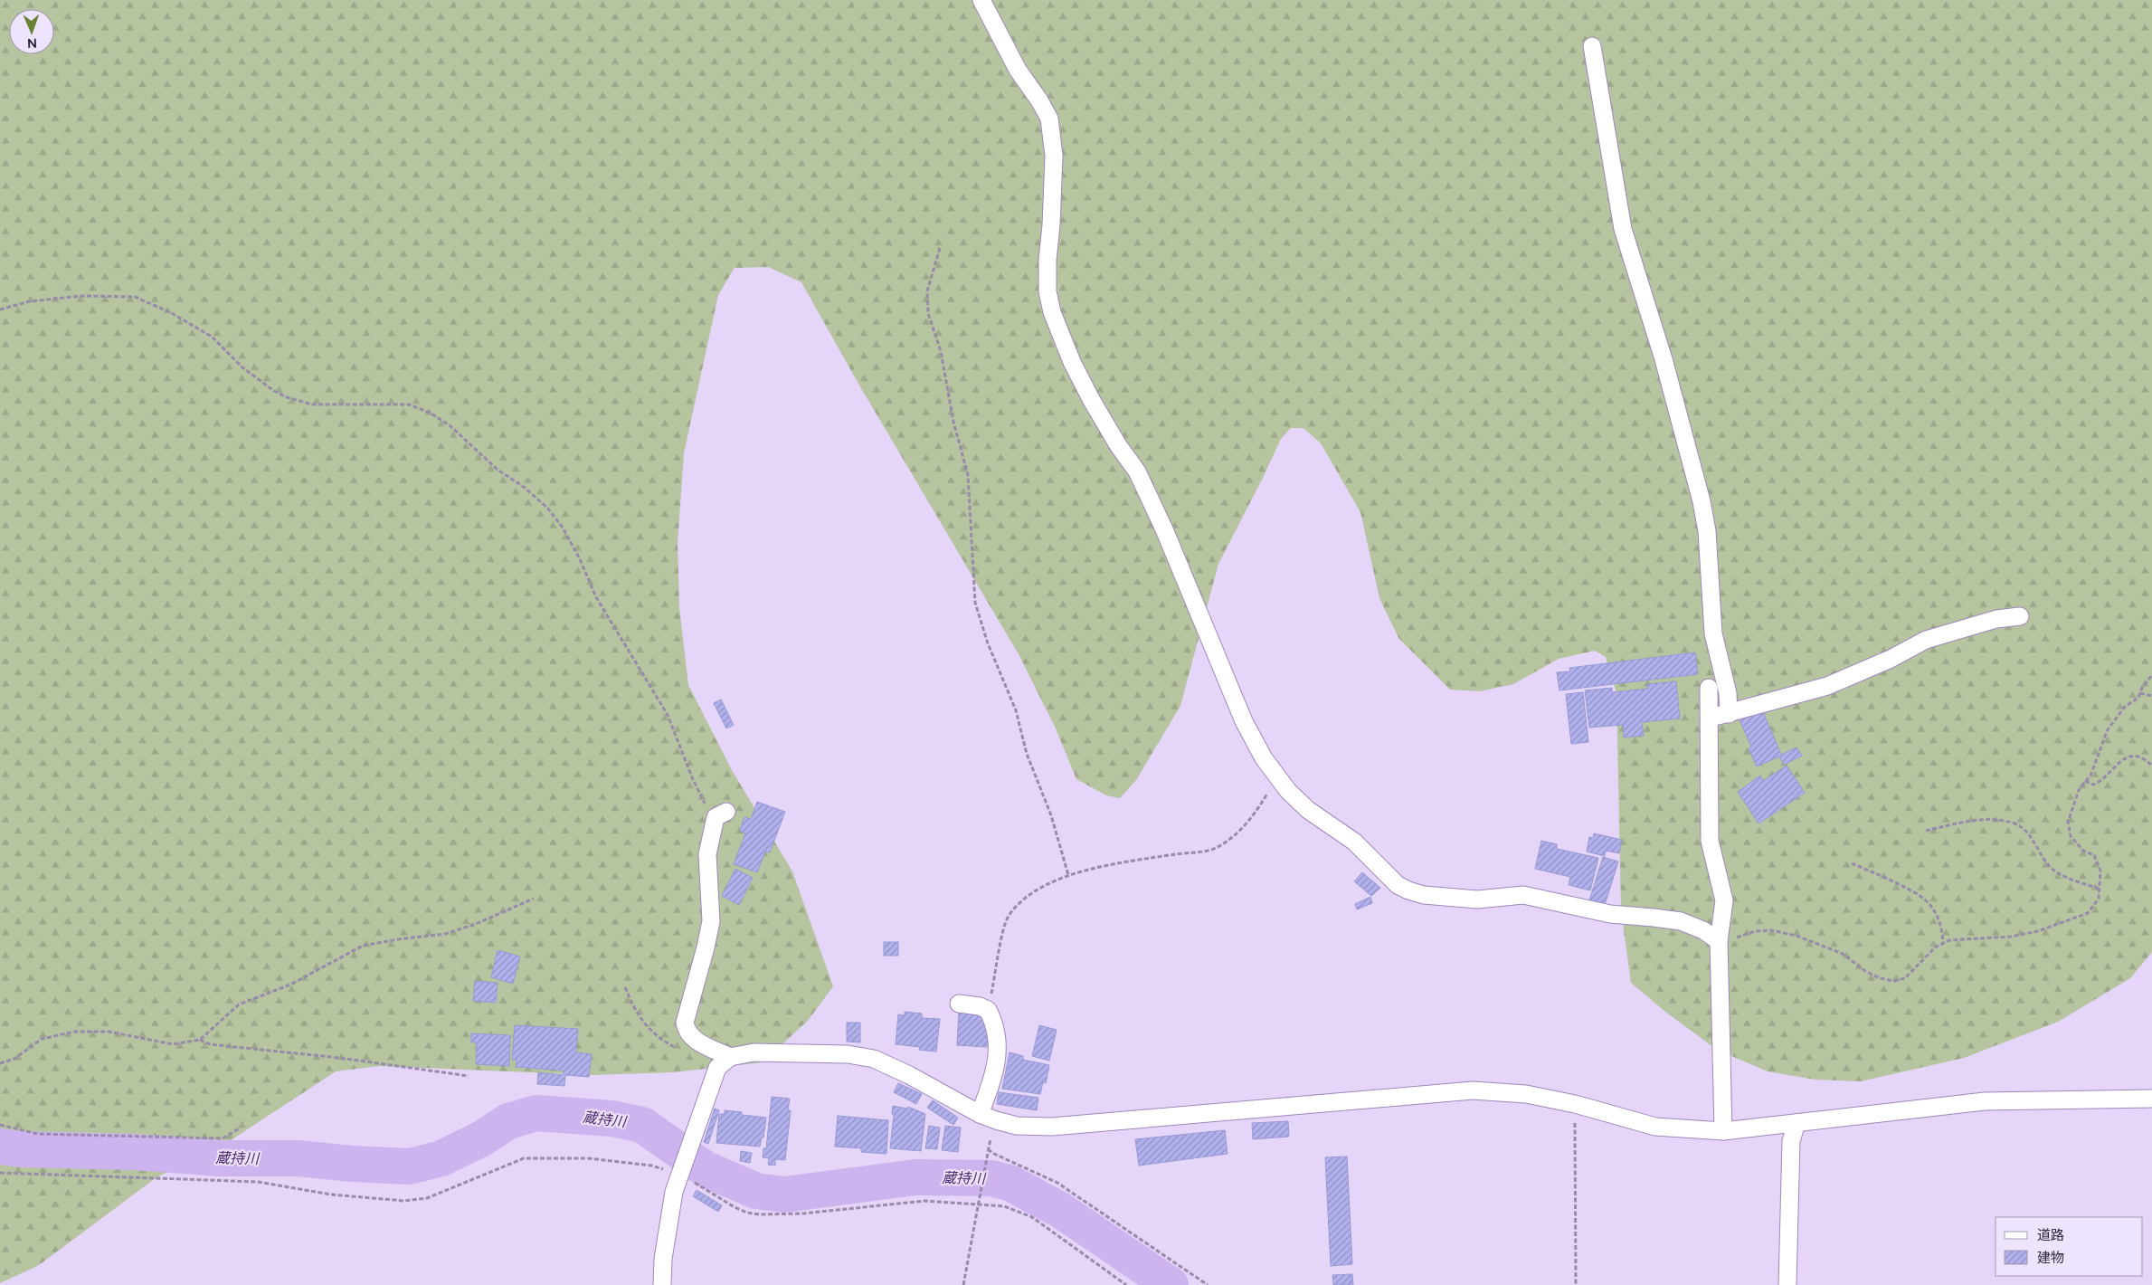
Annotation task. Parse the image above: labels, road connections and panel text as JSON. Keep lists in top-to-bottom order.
{
  "water": ["蔵持川"],
  "legend": ["道路", "建物"],
  "north": "bottom"
}
